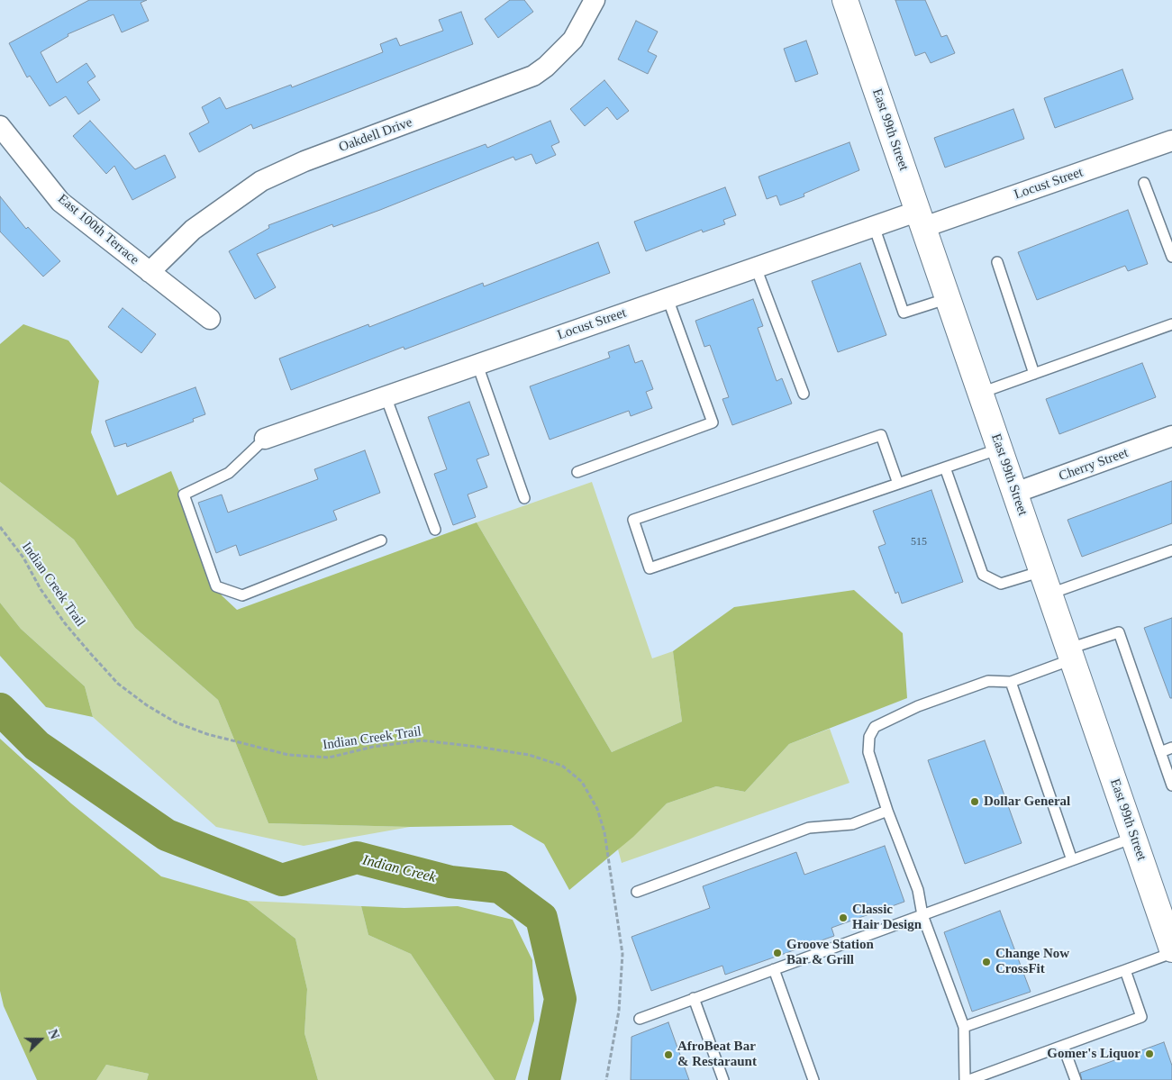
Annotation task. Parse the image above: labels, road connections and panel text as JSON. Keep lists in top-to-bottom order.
{
  "streets": {
    "street": [
      "East 99th Street",
      "Oakdell Drive",
      "Locust Street",
      "East 100th Terrace",
      "Cherry Street"
    ],
    "path": ["Indian Creek Trail"]
  },
  "crossings": [
    ["East 99th Street", "Locust Street"],
    ["East 99th Street", "Cherry Street"],
    ["Oakdell Drive", "East 100th Terrace"]
  ],
  "water": ["Indian Creek"],
  "places": [
    "Dollar General",
    "Classic Hair Design",
    "Groove Station Bar & Grill",
    "Change Now CrossFit",
    "Gomer's Liquor",
    "AfroBeat Bar & Restaraunt"
  ],
  "house_numbers": ["515"],
  "north": "right"
}
